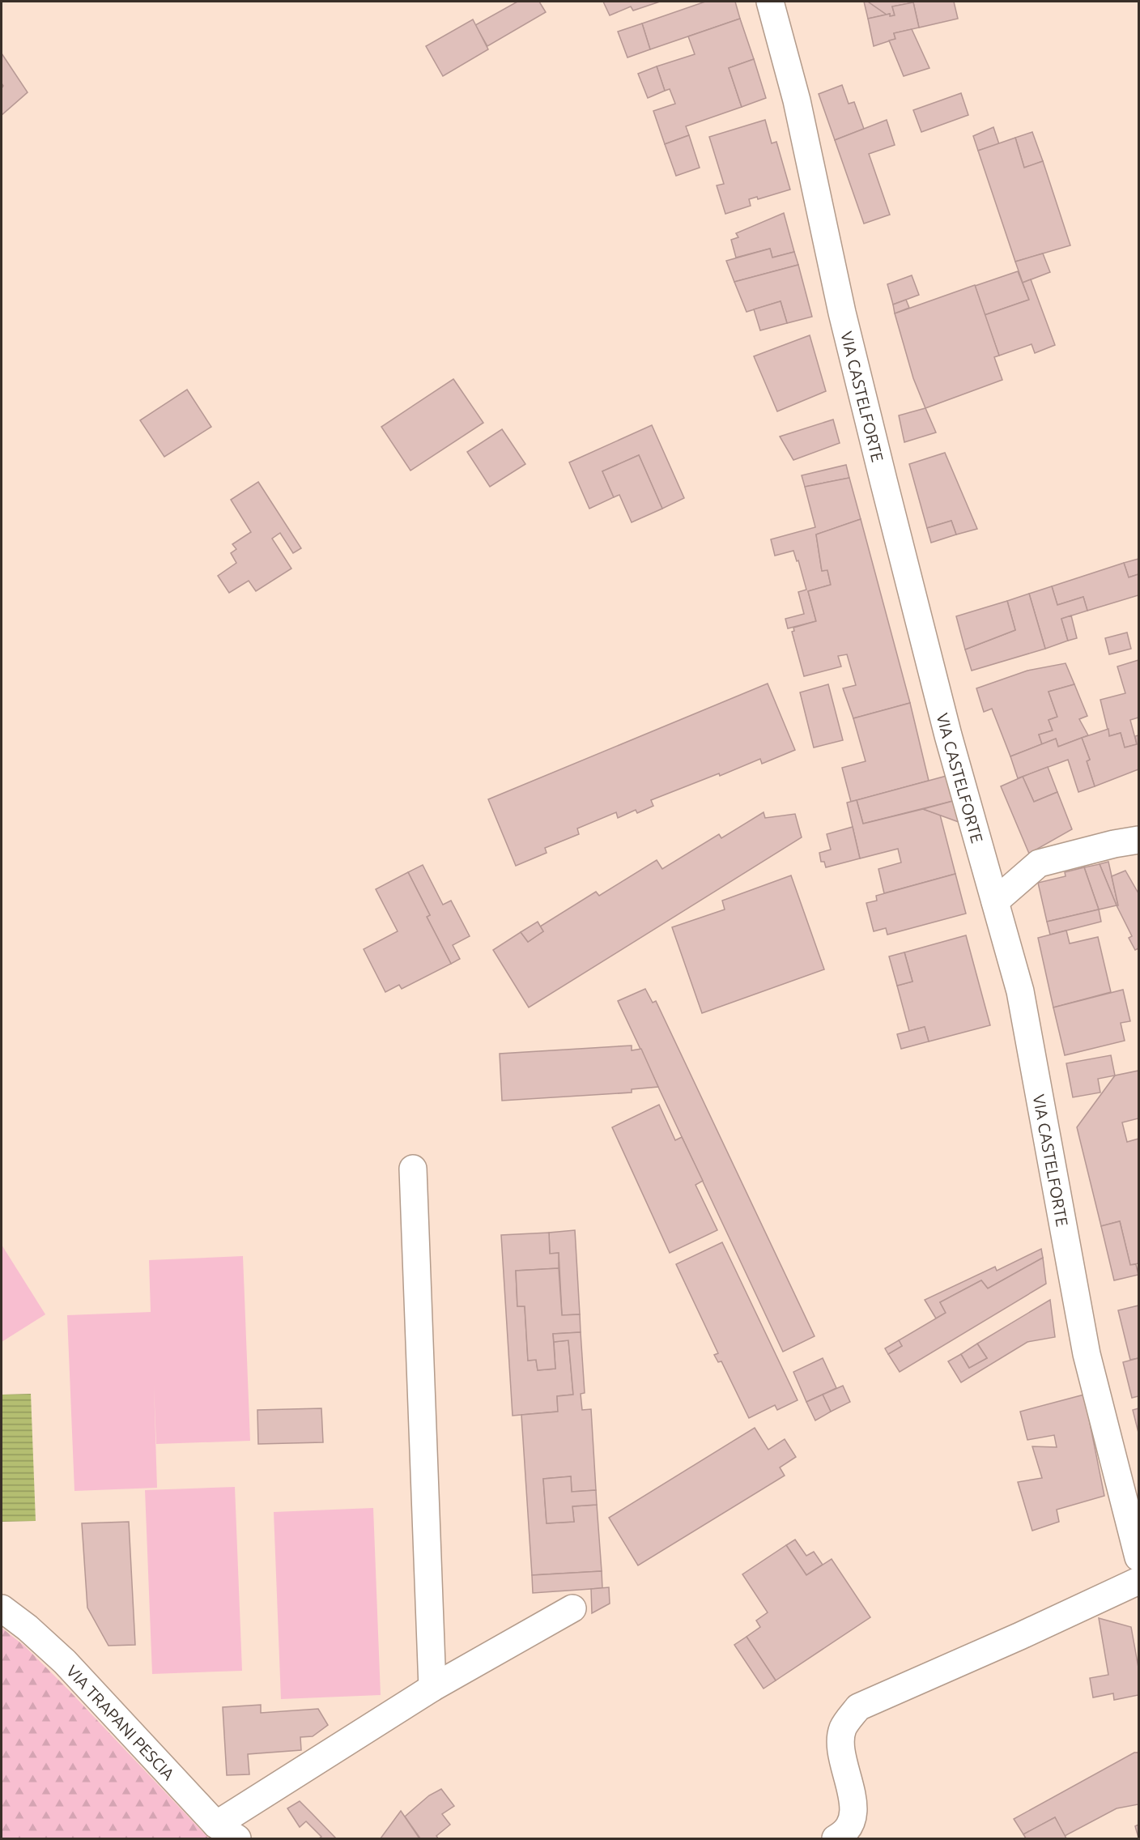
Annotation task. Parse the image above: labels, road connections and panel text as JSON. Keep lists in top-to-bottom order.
{
  "streets": {
    "street": ["VIA CASTELFORTE", "VIA TRAPANI PESCIA"]
  }
}
